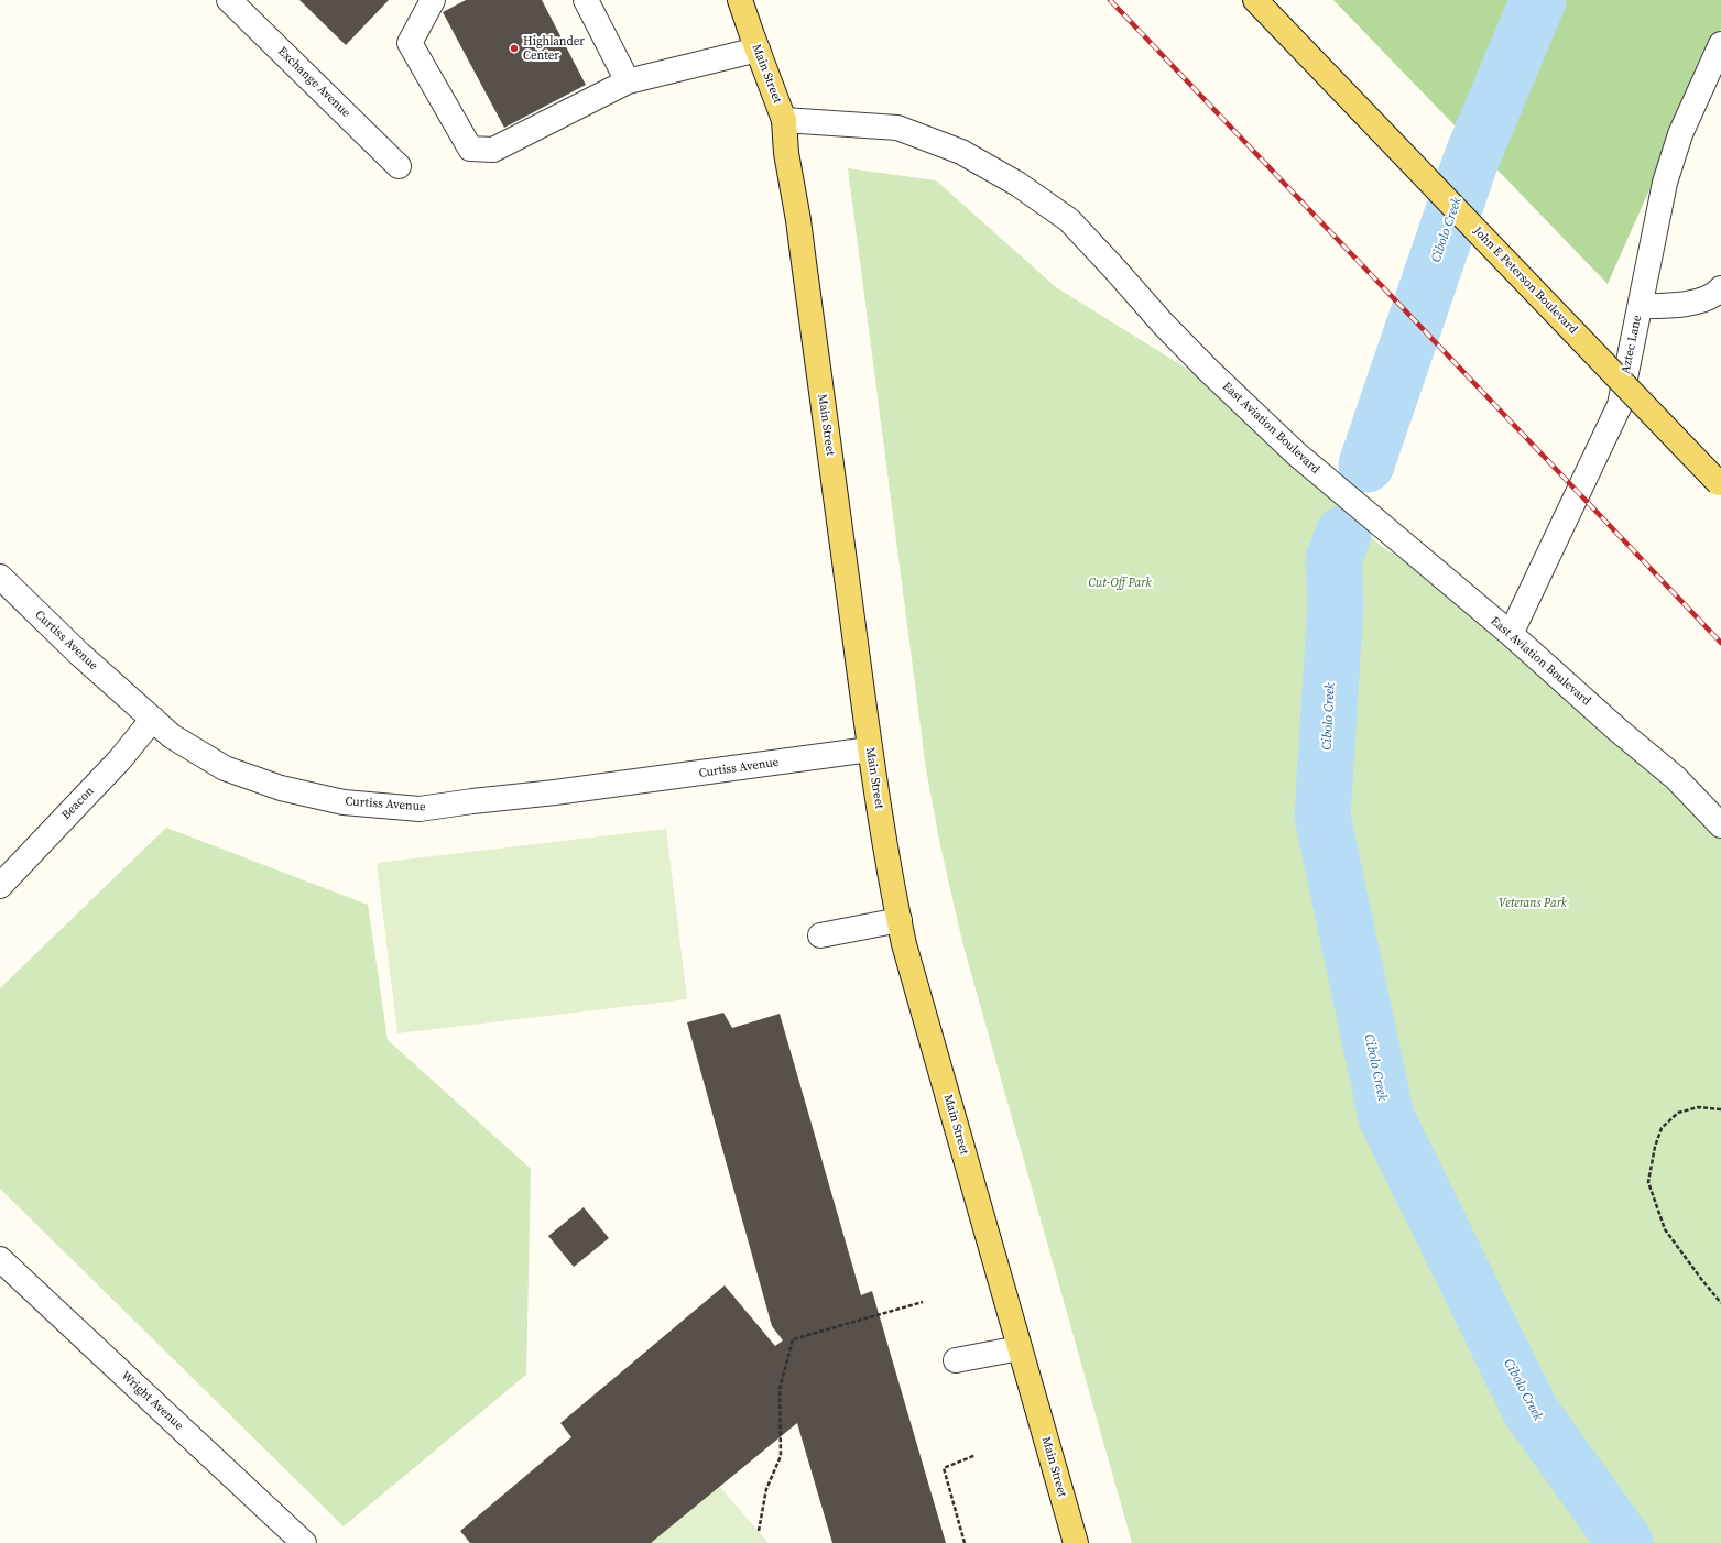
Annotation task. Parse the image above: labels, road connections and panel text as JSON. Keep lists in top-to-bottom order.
{
  "streets": {
    "main road": ["Main Street", "John E Peterson Boulevard"],
    "street": [
      "Exchange Avenue",
      "Aztec Lane",
      "East Aviation Boulevard",
      "Curtiss Avenue",
      "Beacon",
      "Wright Avenue"
    ]
  },
  "crossings": [
    ["Main Street", "East Aviation Boulevard"],
    ["Main Street", "Curtiss Avenue"],
    ["Aztec Lane", "East Aviation Boulevard"],
    ["Curtiss Avenue", "Beacon"]
  ],
  "water": ["Cibolo Creek"],
  "parks": ["Cut-Off Park", "Veterans Park"],
  "places": ["Highlander Center"]
}
